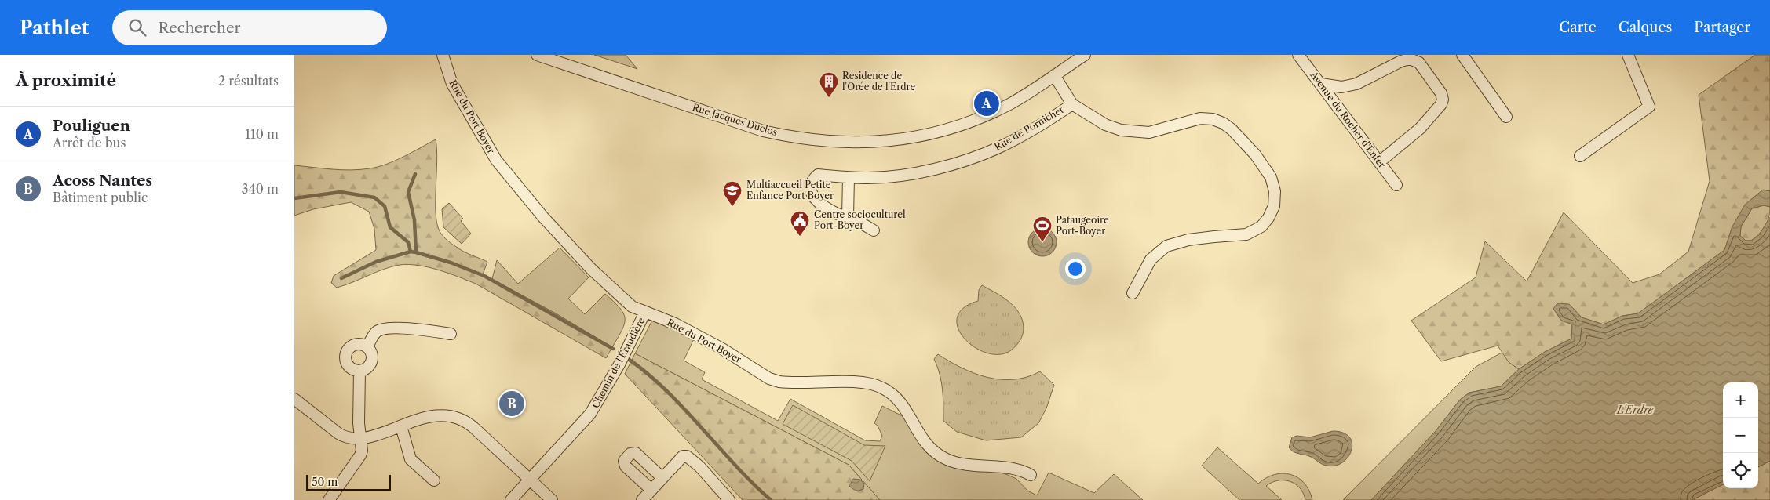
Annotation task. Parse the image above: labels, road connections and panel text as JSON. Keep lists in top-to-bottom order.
{
  "streets": {
    "street": [
      "Rue du Port Boyer",
      "Rue Jacques Duclos",
      "Avenue du Rocher d'Enfer",
      "Rue de Pornichet",
      "Chemin de l'Éraudière"
    ]
  },
  "crossings": [
    ["Rue du Port Boyer", "Chemin de l'Éraudière"]
  ],
  "water": ["L'Erdre"],
  "places": {
    "building": ["Résidence de l'Orée de l'Erdre"],
    "school or university": ["Multiaccueil Petite Enfance Port Boyer"],
    "public building": ["Centre socioculturel Port-Boyer"],
    "sports": ["Pataugeoire Port-Boyer"]
  },
  "scale_bar": "50 m",
  "page": {
    "header": "Pathlet",
    "search": "Rechercher",
    "nav": ["Carte", "Calques", "Partager"],
    "heading": ["À proximité", "2 résultats"],
    "pins": ["A", "B"],
    "list": [
      {
        "mark": "A",
        "name": "Pouliguen",
        "note": "Arrêt de bus",
        "value": "110 m"
      },
      {
        "mark": "B",
        "name": "Acoss Nantes",
        "note": "Bâtiment public",
        "value": "340 m"
      }
    ],
    "map_buttons": ["+", "−"],
    "scale": "50 m"
  }
}
